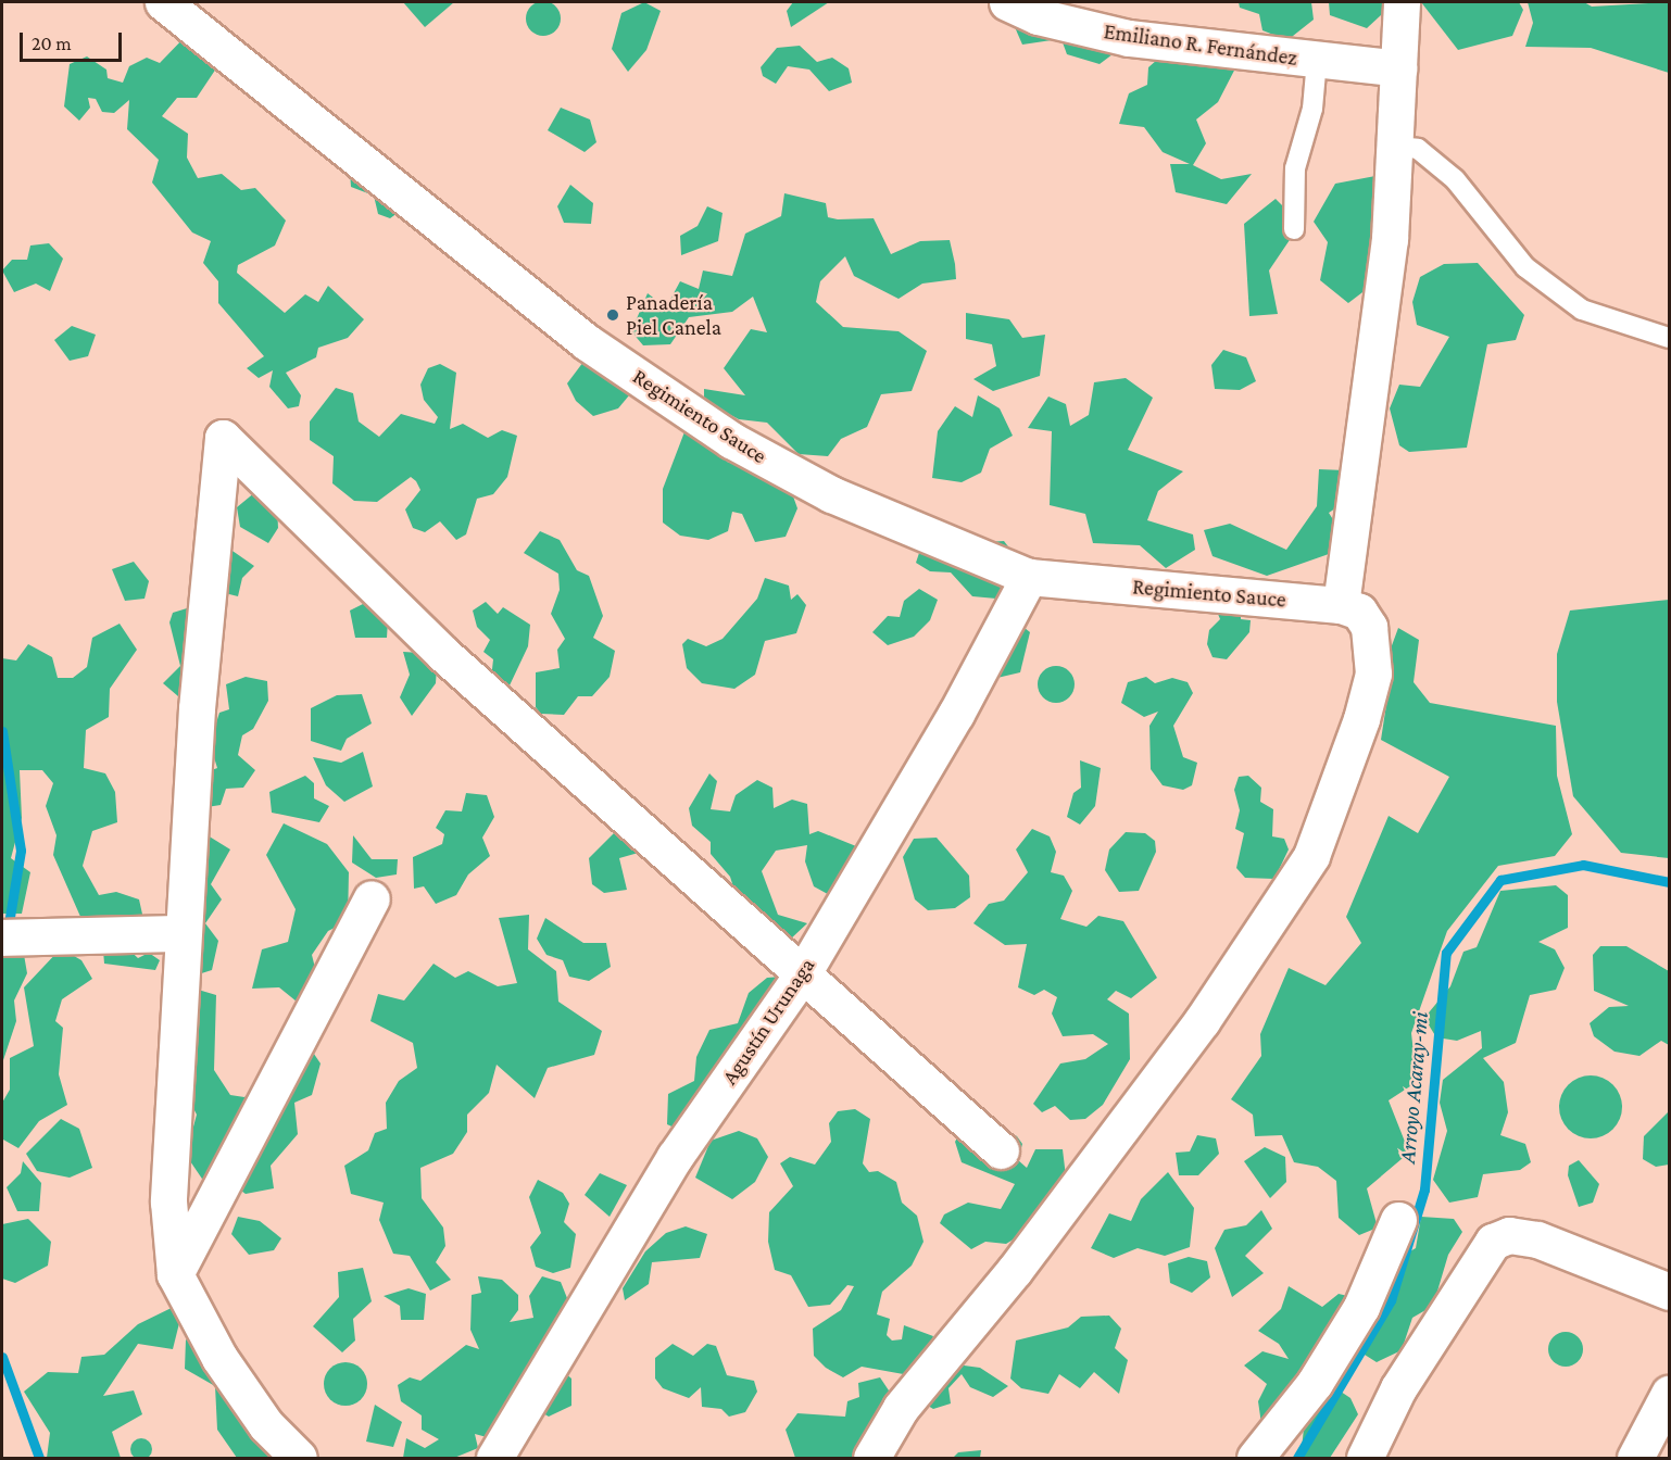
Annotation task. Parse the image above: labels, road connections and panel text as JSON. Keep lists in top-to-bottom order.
{
  "streets": {
    "street": ["Emiliano R. Fernández", "Regimiento Sauce", "Agustín Urunaga"]
  },
  "crossings": [
    ["Regimiento Sauce", "Agustín Urunaga"]
  ],
  "water": ["Arroyo Acaray-mi"],
  "places": ["Panadería Piel Canela"],
  "scale_bar": "20 m"
}
